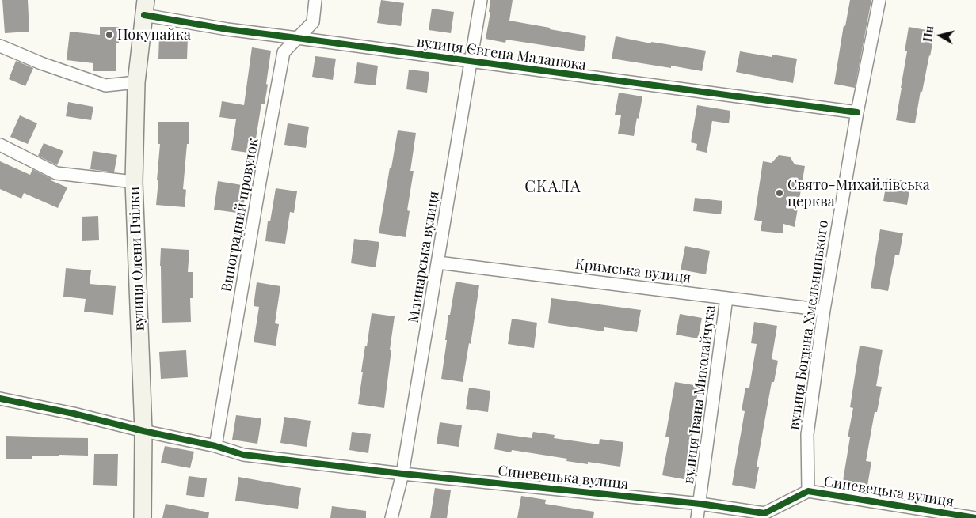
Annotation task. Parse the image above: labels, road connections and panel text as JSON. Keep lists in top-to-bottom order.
{
  "streets": {
    "street": [
      "вулиця Євгена Маланюка",
      "Виноградний провулок",
      "Млинарська вулиця",
      "вулиця Олени Пчілки",
      "Кримська вулиця",
      "вулиця Богдана Хмельницького",
      "вулиця Івана Миколайчука",
      "Синевецька вулиця"
    ]
  },
  "crossings": [
    ["вулиця Євгена Маланюка", "Виноградний провулок"],
    ["вулиця Євгена Маланюка", "Млинарська вулиця"],
    ["вулиця Євгена Маланюка", "вулиця Олени Пчілки"],
    ["вулиця Євгена Маланюка", "вулиця Богдана Хмельницького"],
    ["Виноградний провулок", "Синевецька вулиця"],
    ["Млинарська вулиця", "Кримська вулиця"],
    ["Млинарська вулиця", "Синевецька вулиця"],
    ["вулиця Олени Пчілки", "Синевецька вулиця"],
    ["Кримська вулиця", "вулиця Богдана Хмельницького"],
    ["Кримська вулиця", "вулиця Івана Миколайчука"],
    ["вулиця Богдана Хмельницького", "Синевецька вулиця"],
    ["вулиця Івана Миколайчука", "Синевецька вулиця"]
  ],
  "districts": ["СКАЛА"],
  "places": ["Покупайка", "Свято-Михайлівська церква"],
  "north": "left"
}
